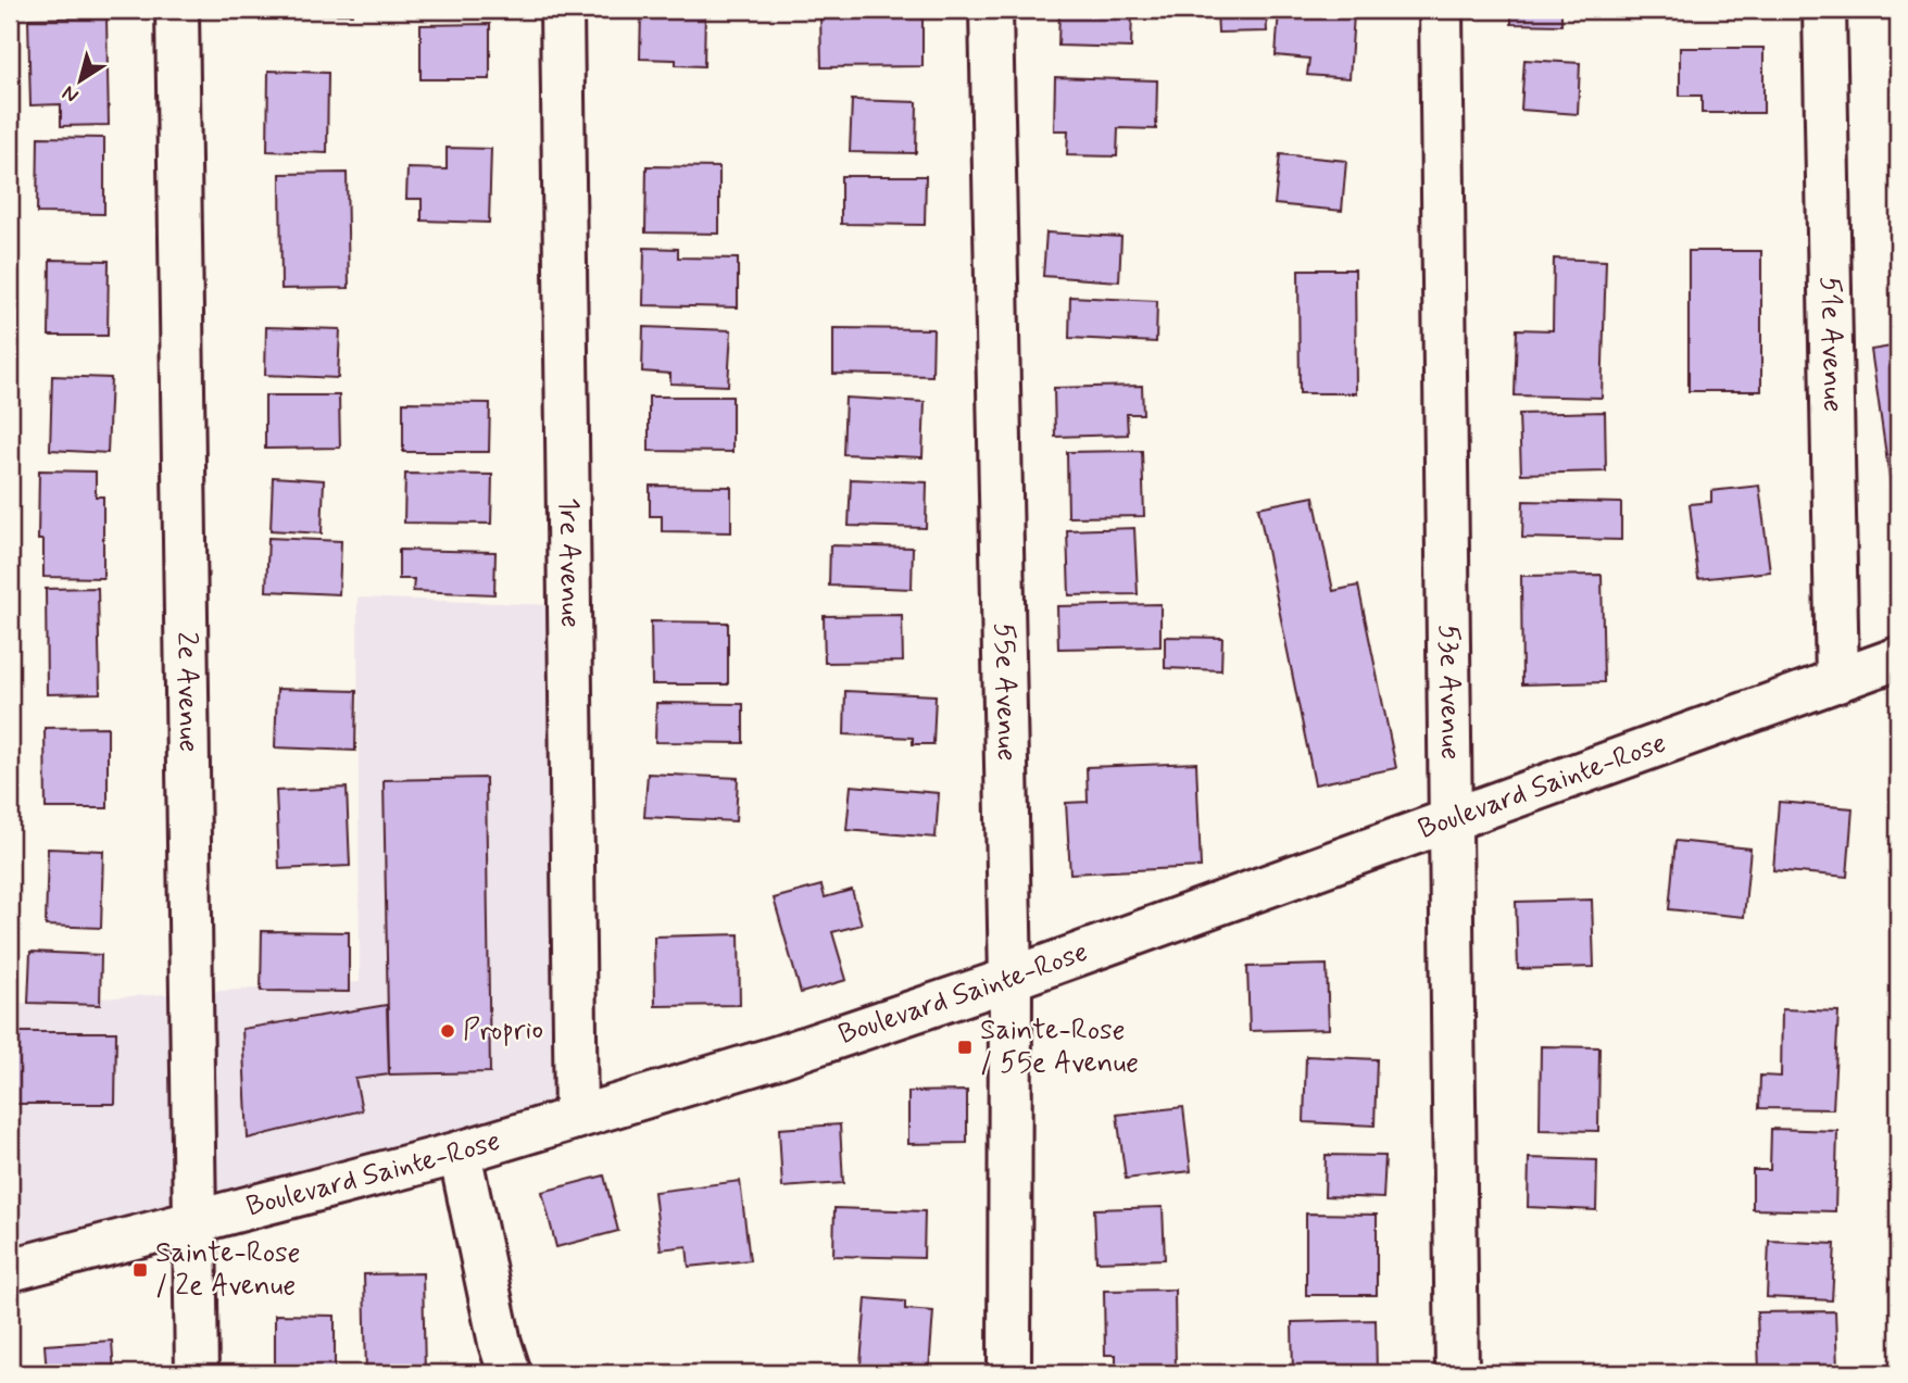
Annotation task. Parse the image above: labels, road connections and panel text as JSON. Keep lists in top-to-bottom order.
{
  "streets": {
    "street": [
      "51e Avenue",
      "1re Avenue",
      "2e Avenue",
      "55e Avenue",
      "53e Avenue",
      "Boulevard Sainte-Rose"
    ]
  },
  "crossings": [
    ["51e Avenue", "Boulevard Sainte-Rose"],
    ["1re Avenue", "Boulevard Sainte-Rose"],
    ["2e Avenue", "Boulevard Sainte-Rose"],
    ["55e Avenue", "Boulevard Sainte-Rose"],
    ["53e Avenue", "Boulevard Sainte-Rose"]
  ],
  "places": {
    "other": ["Proprio"],
    "transit": ["Sainte-Rose / 55e Avenue", "Sainte-Rose / 2e Avenue"]
  },
  "north": "bottom left"
}
